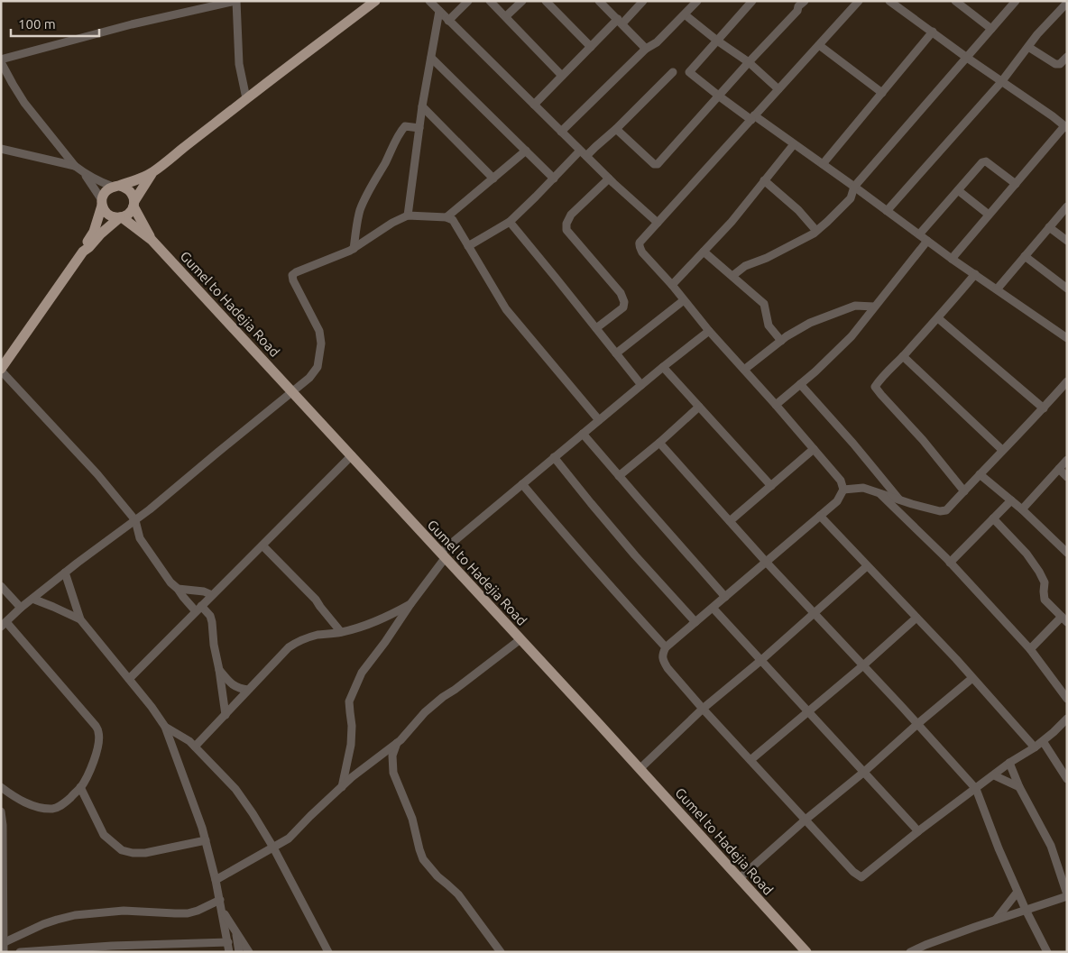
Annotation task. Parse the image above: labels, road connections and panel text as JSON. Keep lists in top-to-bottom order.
{
  "streets": {
    "main road": ["Gumel to Hadejia Road"]
  },
  "scale_bar": "100 m"
}
